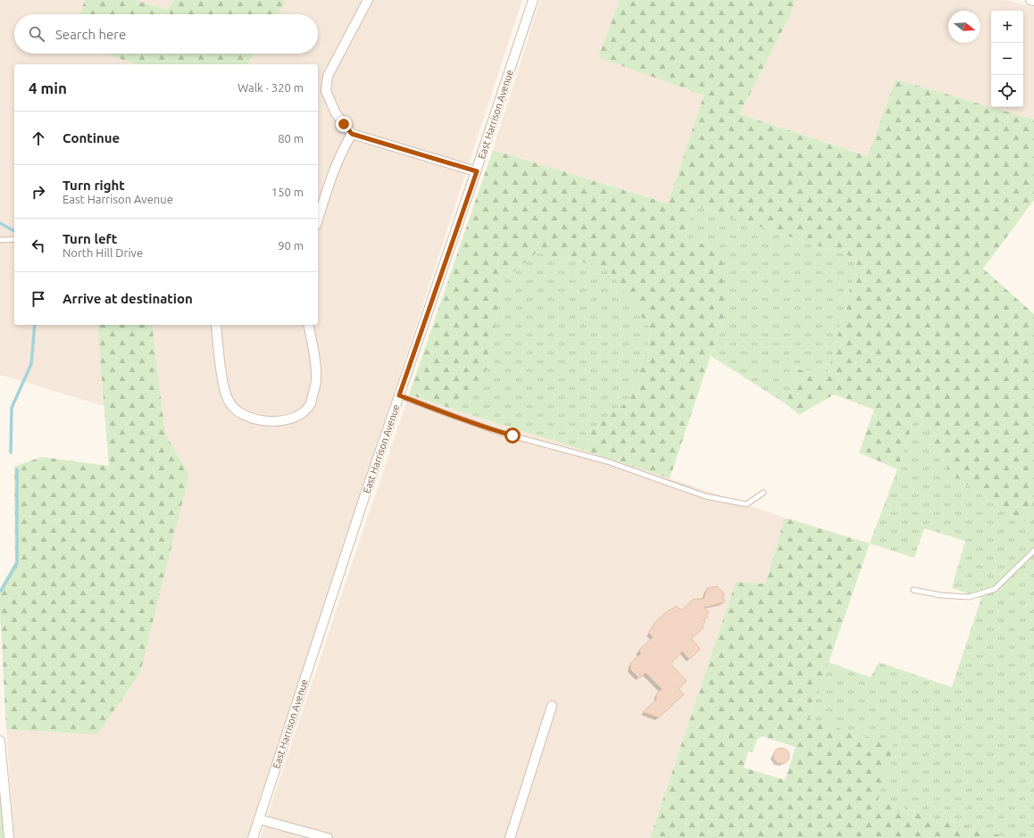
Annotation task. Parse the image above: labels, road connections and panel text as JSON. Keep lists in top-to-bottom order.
{
  "streets": {
    "street": ["East Harrison Avenue"]
  },
  "north": "right",
  "page": {
    "map_buttons": ["+", "−"],
    "search": "Search here",
    "heading": ["4 min", "Walk · 320 m"],
    "list": [
      ["Continue", "80 m"],
      ["Turn right", "East Harrison Avenue", "150 m"],
      ["Turn left", "North Hill Drive", "90 m"],
      "Arrive at destination"
    ]
  }
}
